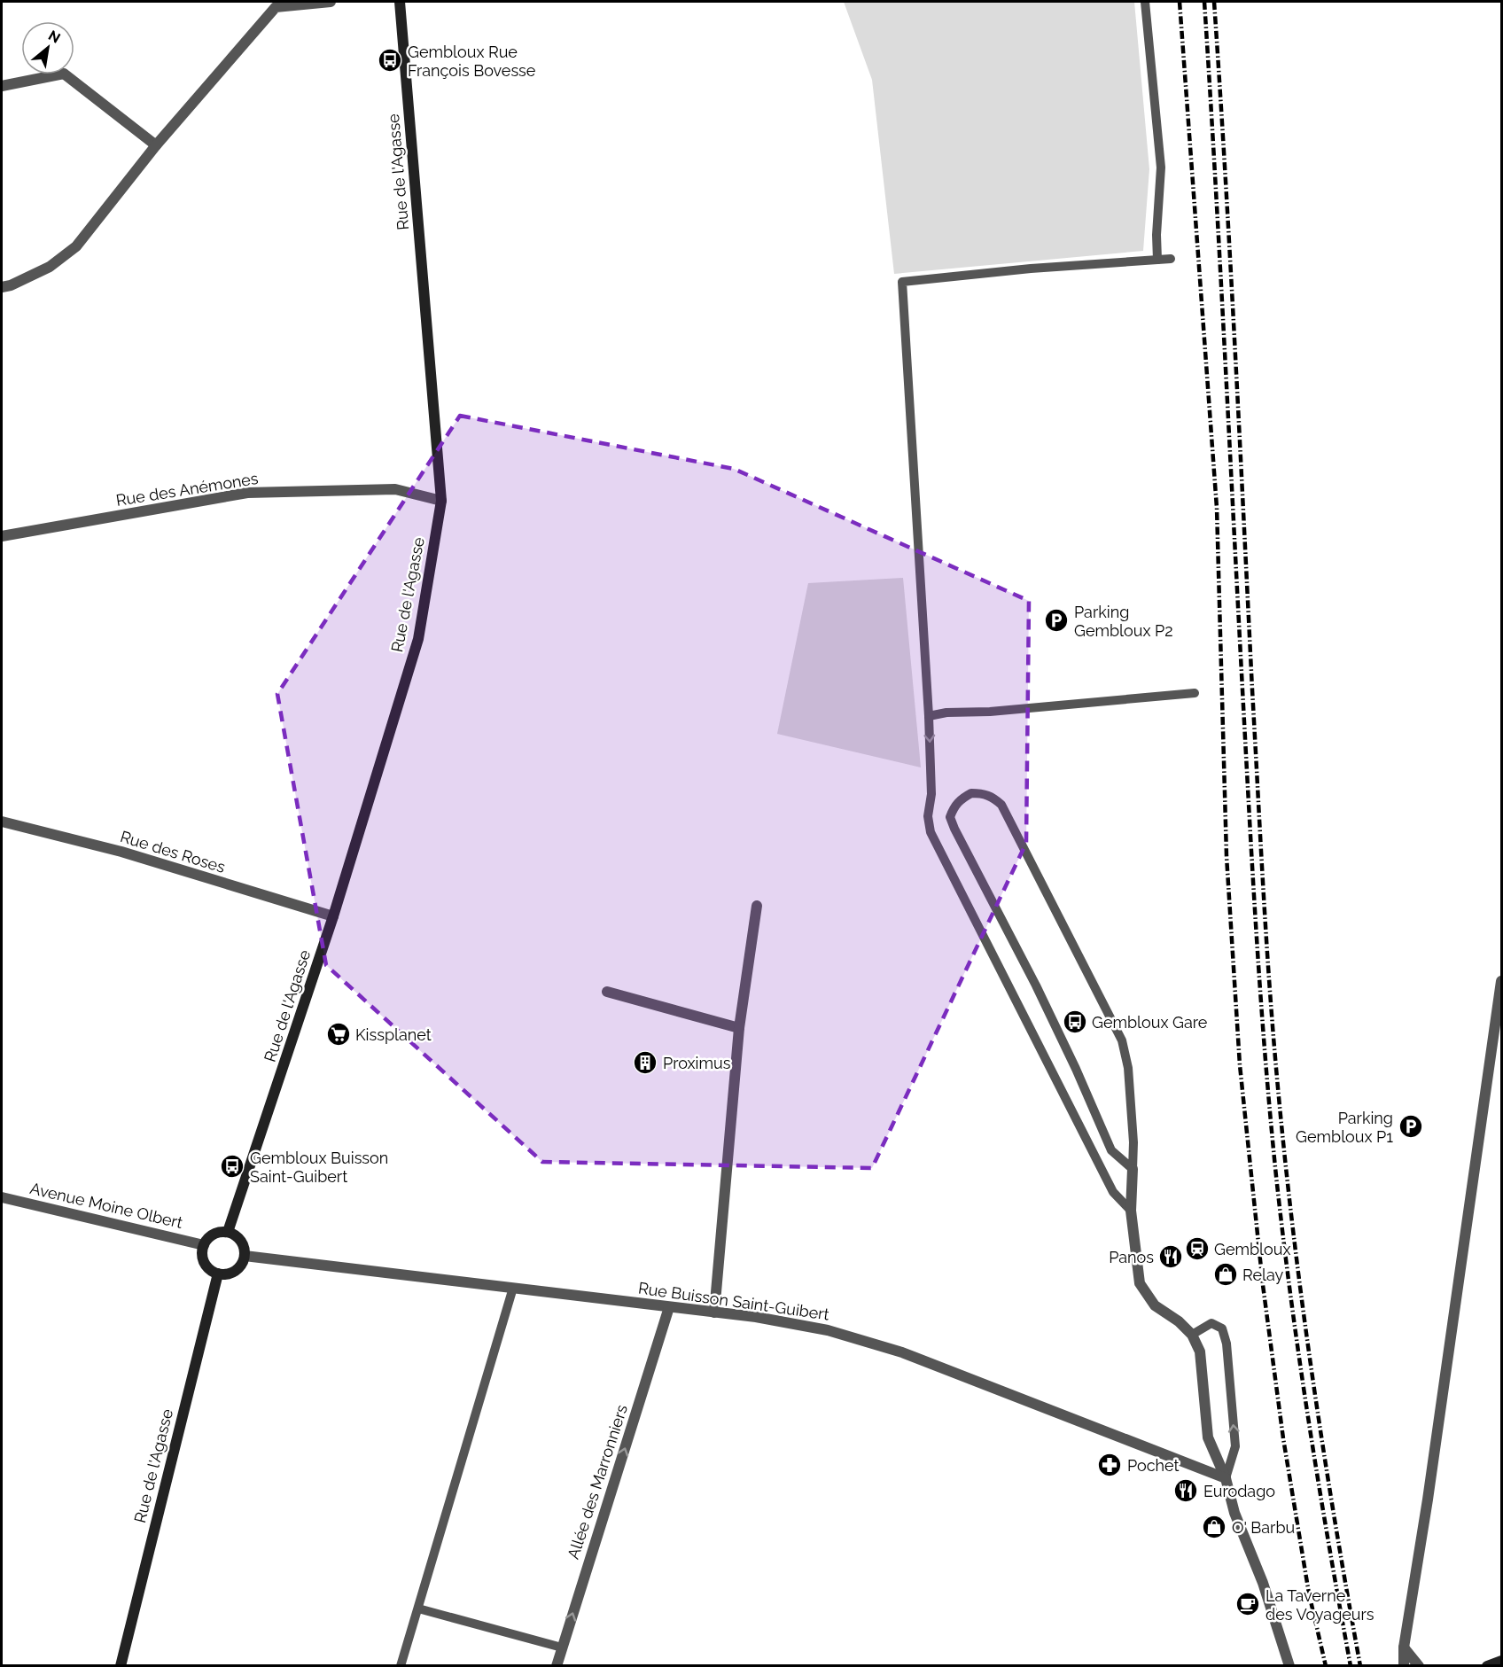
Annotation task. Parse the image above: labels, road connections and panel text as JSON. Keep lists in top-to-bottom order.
{
  "streets": {
    "street": [
      "Rue de l'Agasse",
      "Rue des Anémones",
      "Rue des Roses",
      "Avenue Moine Olbert",
      "Rue Buisson Saint-Guibert",
      "Allée des Marronniers"
    ]
  },
  "crossings": [
    ["Rue de l'Agasse", "Rue des Anémones"],
    ["Rue de l'Agasse", "Rue des Roses"],
    ["Rue de l'Agasse", "Avenue Moine Olbert"],
    ["Rue de l'Agasse", "Rue Buisson Saint-Guibert"],
    ["Avenue Moine Olbert", "Rue Buisson Saint-Guibert"],
    ["Rue Buisson Saint-Guibert", "Allée des Marronniers"]
  ],
  "one_way": ["Allée des Marronniers"],
  "places": {
    "bus stop": ["Gembloux Rue François Bovesse", "Gembloux Gare", "Gembloux Buisson Saint-Guibert"],
    "parking": ["Parking Gembloux P2", "Parking Gembloux P1"],
    "supermarket": ["Kissplanet"],
    "building": ["Proximus"],
    "station": ["Gembloux"],
    "restaurant": ["Panos", "Eurodago"],
    "shop": ["Relay", "O' Barbu"],
    "pharmacy": ["Pochet"],
    "cafe": ["La Taverne des Voyageurs"]
  },
  "north": "top right"
}
